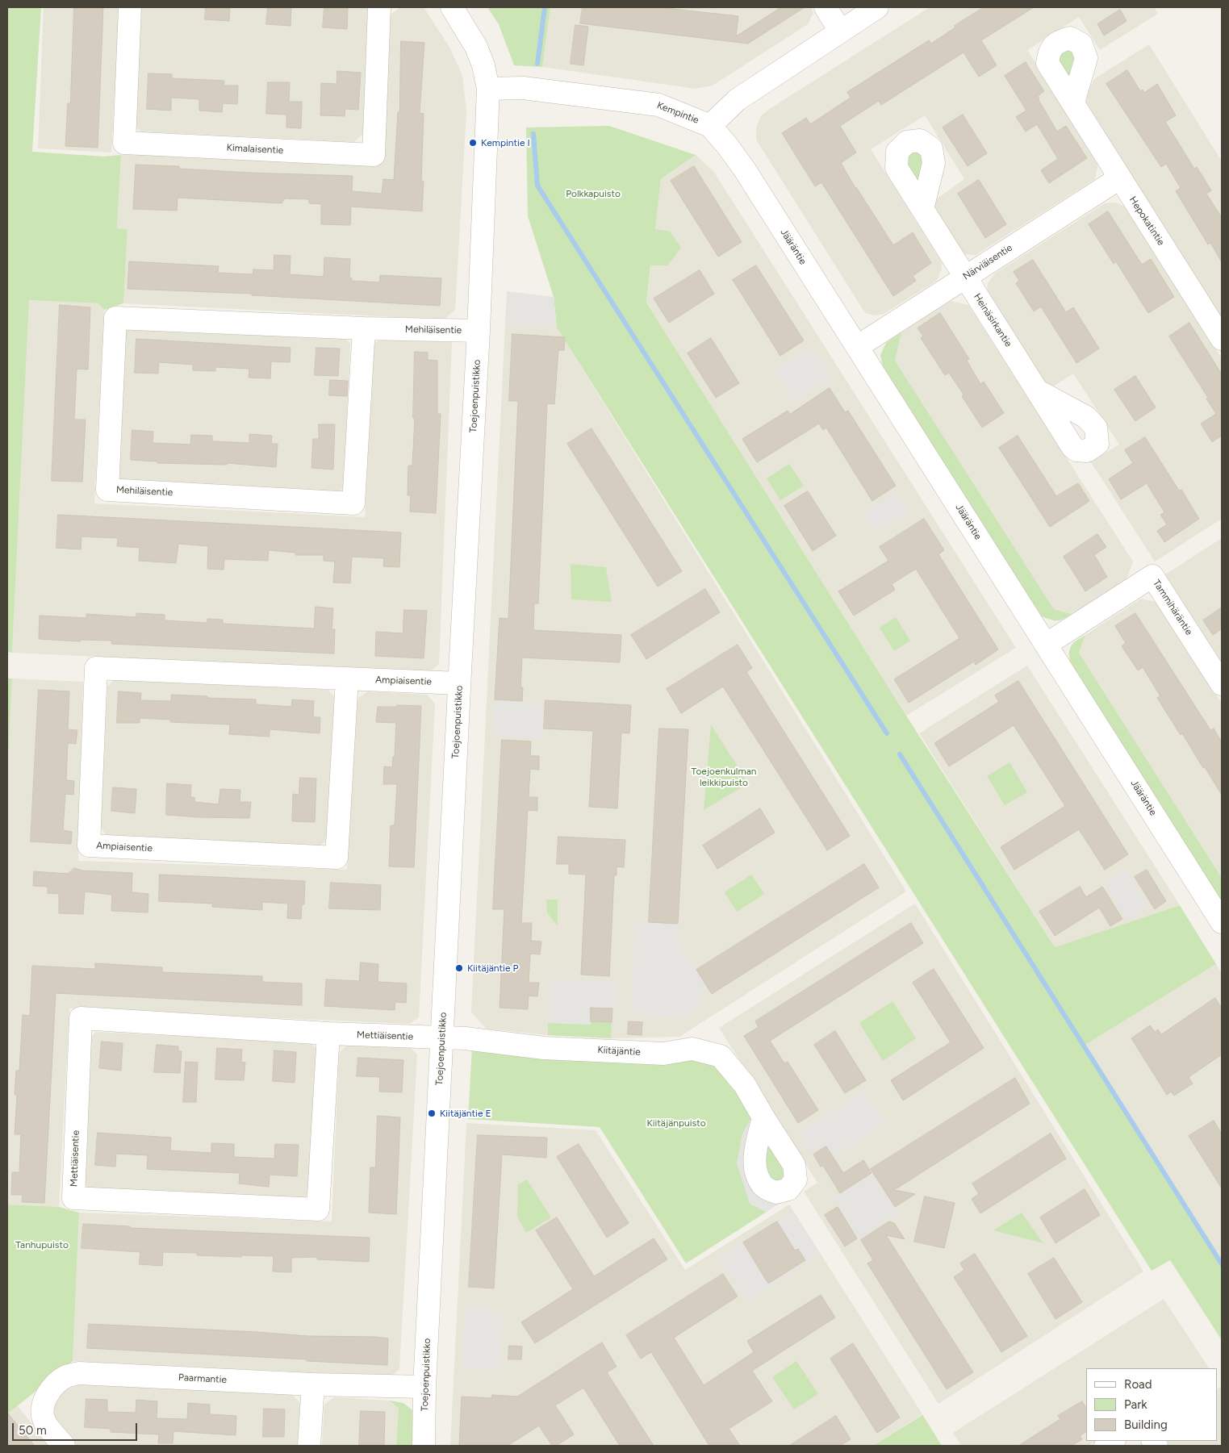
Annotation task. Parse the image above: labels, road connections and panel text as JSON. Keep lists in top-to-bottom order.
{
  "streets": {
    "street": [
      "Kempintie",
      "Kimalaisentie",
      "Hepokatintie",
      "Jääräntie",
      "Närviäisentie",
      "Heinäsirkantie",
      "Mehiläisentie",
      "Toejoenpuistikko",
      "Tammihäräntie",
      "Ampiaisentie",
      "Mettiäisentie",
      "Kiitäjäntie",
      "Paarmantie"
    ]
  },
  "crossings": [
    ["Kempintie", "Jääräntie"],
    ["Kempintie", "Toejoenpuistikko"],
    ["Hepokatintie", "Närviäisentie"],
    ["Jääräntie", "Närviäisentie"],
    ["Jääräntie", "Tammihäräntie"],
    ["Närviäisentie", "Heinäsirkantie"],
    ["Mehiläisentie", "Toejoenpuistikko"],
    ["Toejoenpuistikko", "Ampiaisentie"],
    ["Toejoenpuistikko", "Mettiäisentie"],
    ["Toejoenpuistikko", "Kiitäjäntie"],
    ["Toejoenpuistikko", "Paarmantie"],
    ["Mettiäisentie", "Kiitäjäntie"]
  ],
  "parks": [
    "Polkkapuisto",
    "Toejoenkulman leikkipuisto",
    "Kiitäjänpuisto",
    "Tanhupuisto"
  ],
  "places": ["Kempintie I", "Kiitäjäntie P", "Kiitäjäntie E"],
  "legend": ["Road", "Park", "Building"],
  "scale_bar": "50 m"
}
